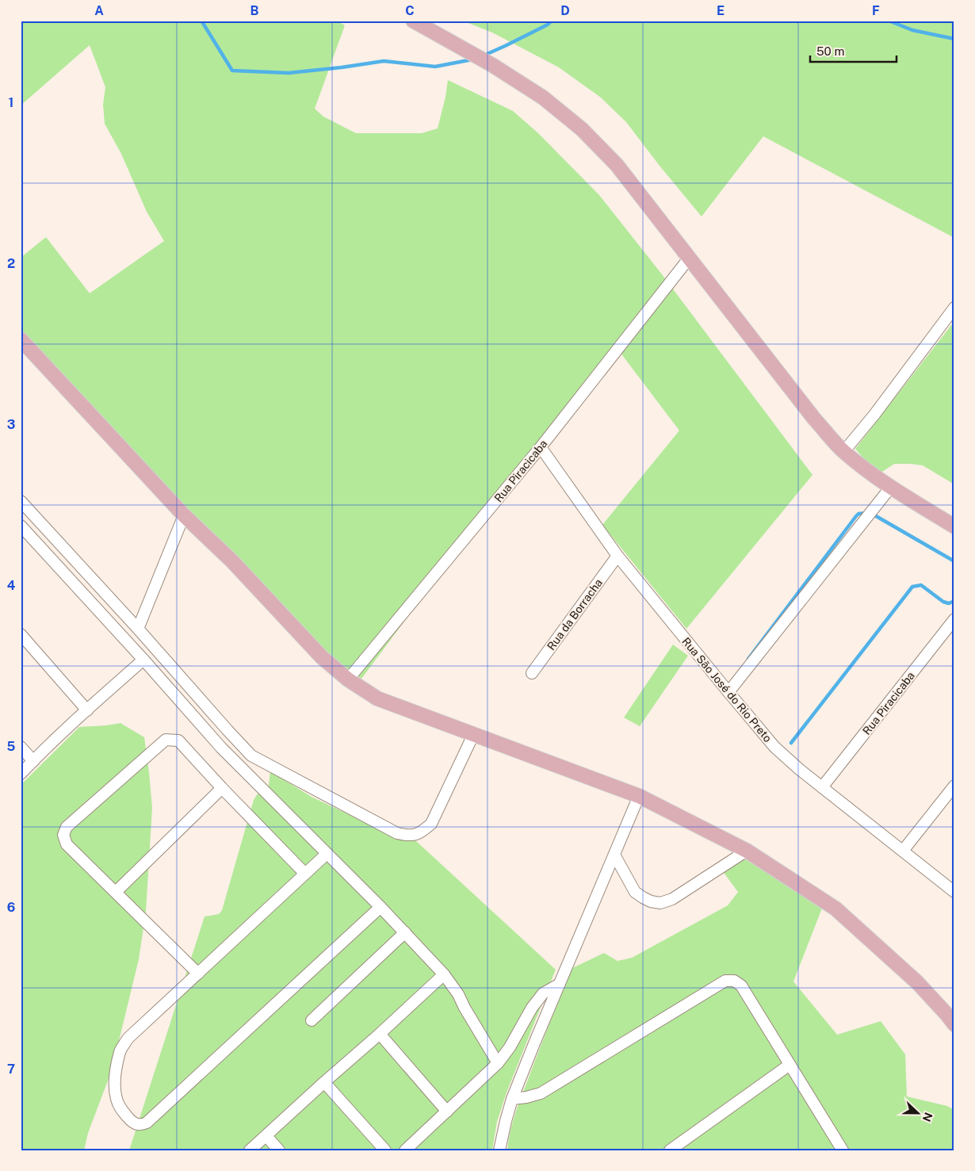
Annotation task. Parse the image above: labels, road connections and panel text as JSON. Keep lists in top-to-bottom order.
{
  "streets": {
    "street": ["Rua Piracicaba", "Rua da Borracha", "Rua São José do Rio Preto"]
  },
  "crossings": [
    ["Rua Piracicaba", "Rua São José do Rio Preto"],
    ["Rua da Borracha", "Rua São José do Rio Preto"]
  ],
  "scale_bar": "50 m",
  "north": "right",
  "grid": {
    "columns": [
      "A",
      "B",
      "C",
      "D",
      "E",
      "F"
    ],
    "rows": [
      "1",
      "2",
      "3",
      "4",
      "5",
      "6",
      "7"
    ]
  }
}
